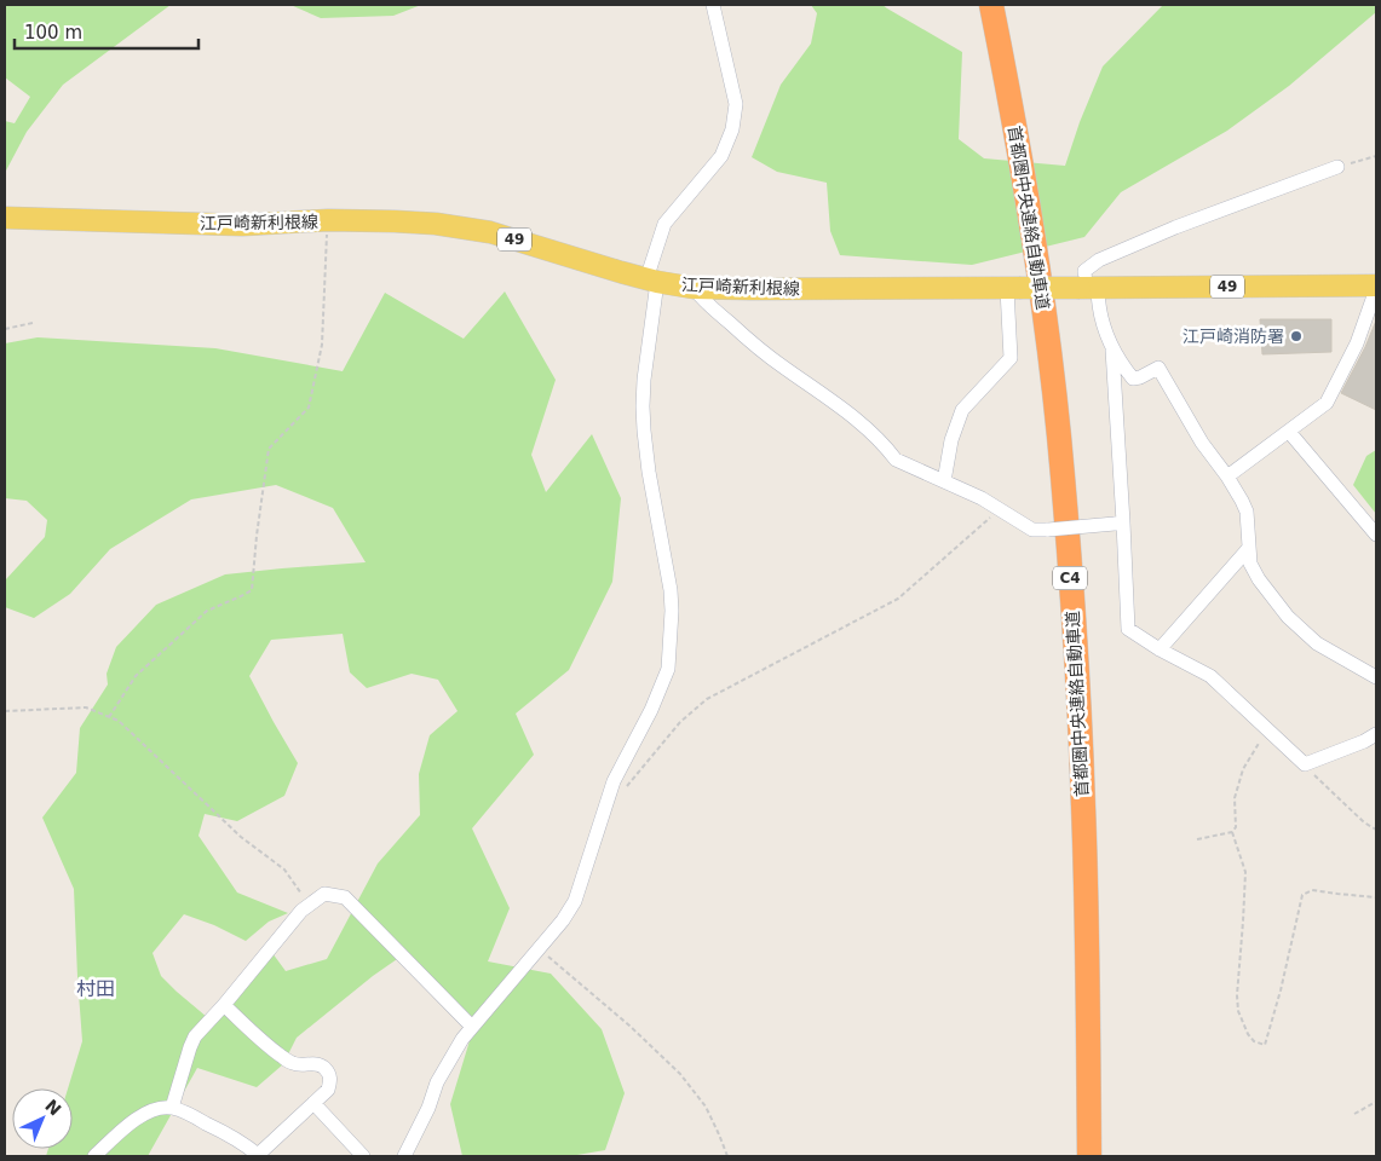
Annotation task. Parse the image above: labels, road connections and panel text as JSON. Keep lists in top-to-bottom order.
{
  "streets": {
    "highway": ["首都圏中央連絡自動車道", "C4"],
    "main road": ["江戸崎新利根線", "49"]
  },
  "districts": ["村田"],
  "places": ["江戸崎消防署"],
  "scale_bar": "100 m",
  "north": "top right"
}
